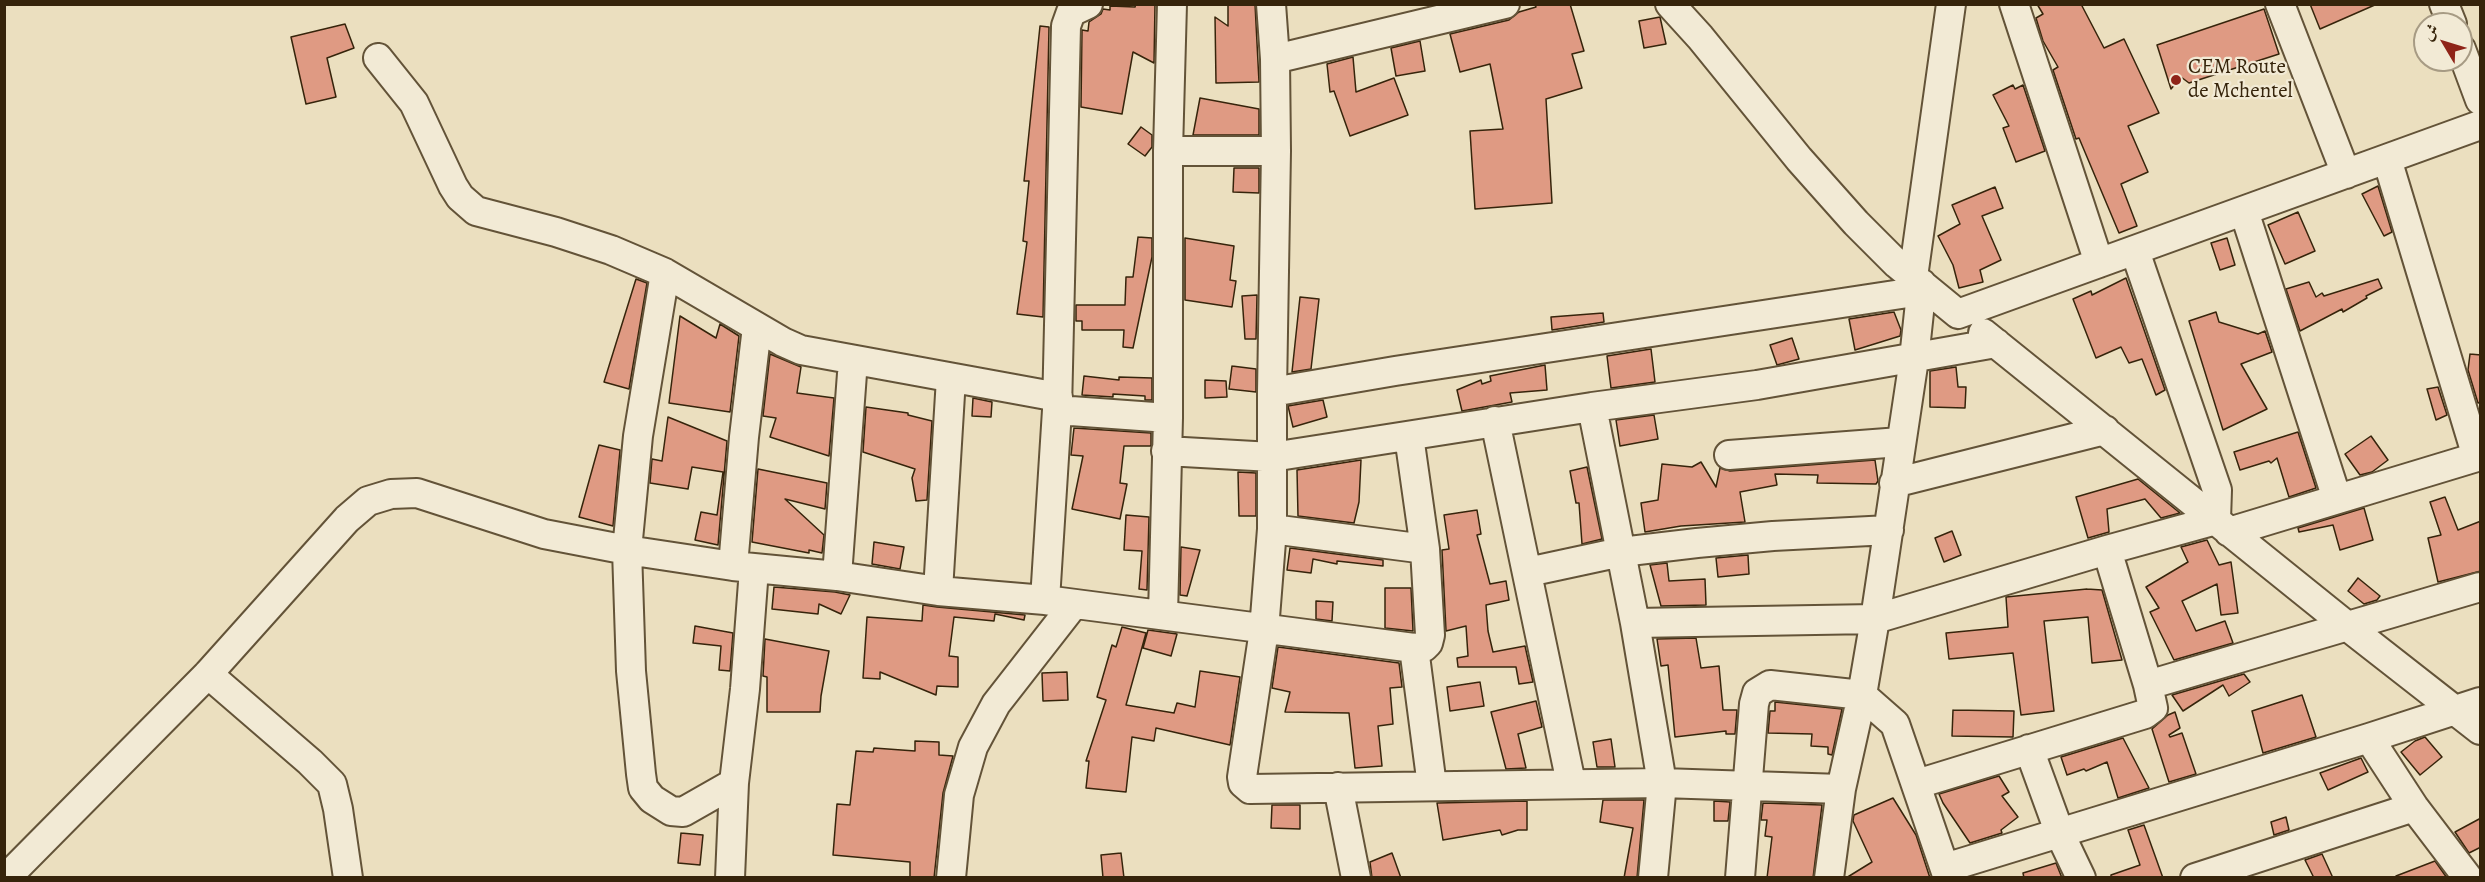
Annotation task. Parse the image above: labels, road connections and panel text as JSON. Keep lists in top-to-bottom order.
{
  "places": ["CEM Route de Mchentel"],
  "north": "top left"
}
